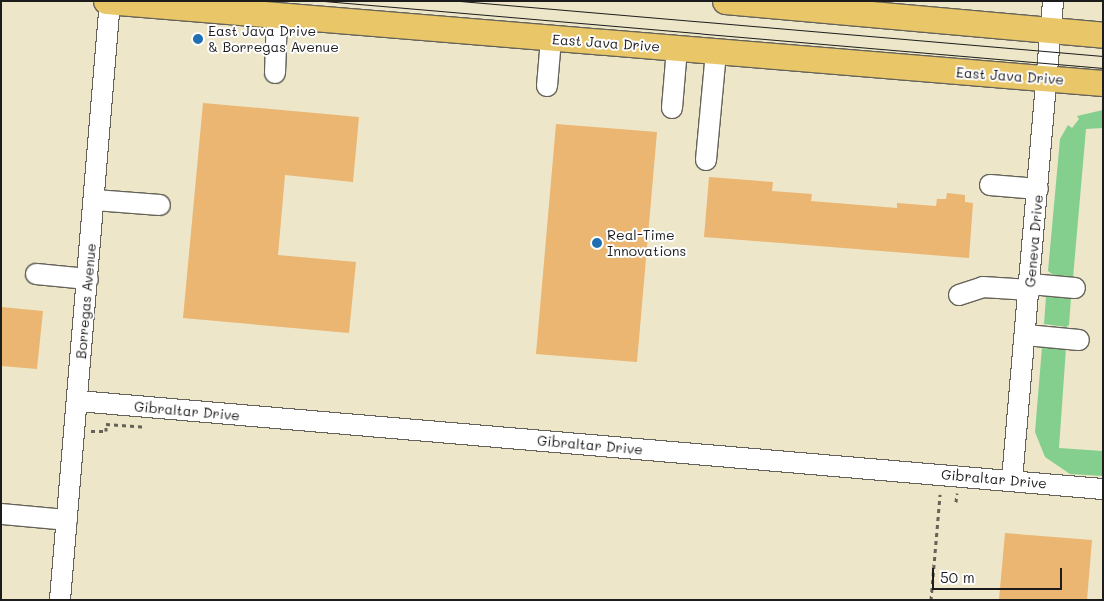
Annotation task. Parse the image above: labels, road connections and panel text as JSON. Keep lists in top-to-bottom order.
{
  "streets": {
    "main road": ["East Java Drive"],
    "street": ["Geneva Drive", "Borregas Avenue", "Gibraltar Drive"]
  },
  "crossings": [
    ["East Java Drive", "Geneva Drive"],
    ["East Java Drive", "Borregas Avenue"],
    ["Geneva Drive", "Gibraltar Drive"],
    ["Borregas Avenue", "Gibraltar Drive"]
  ],
  "places": ["East Java Drive & Borregas Avenue", "Real-Time Innovations"],
  "scale_bar": "50 m"
}
